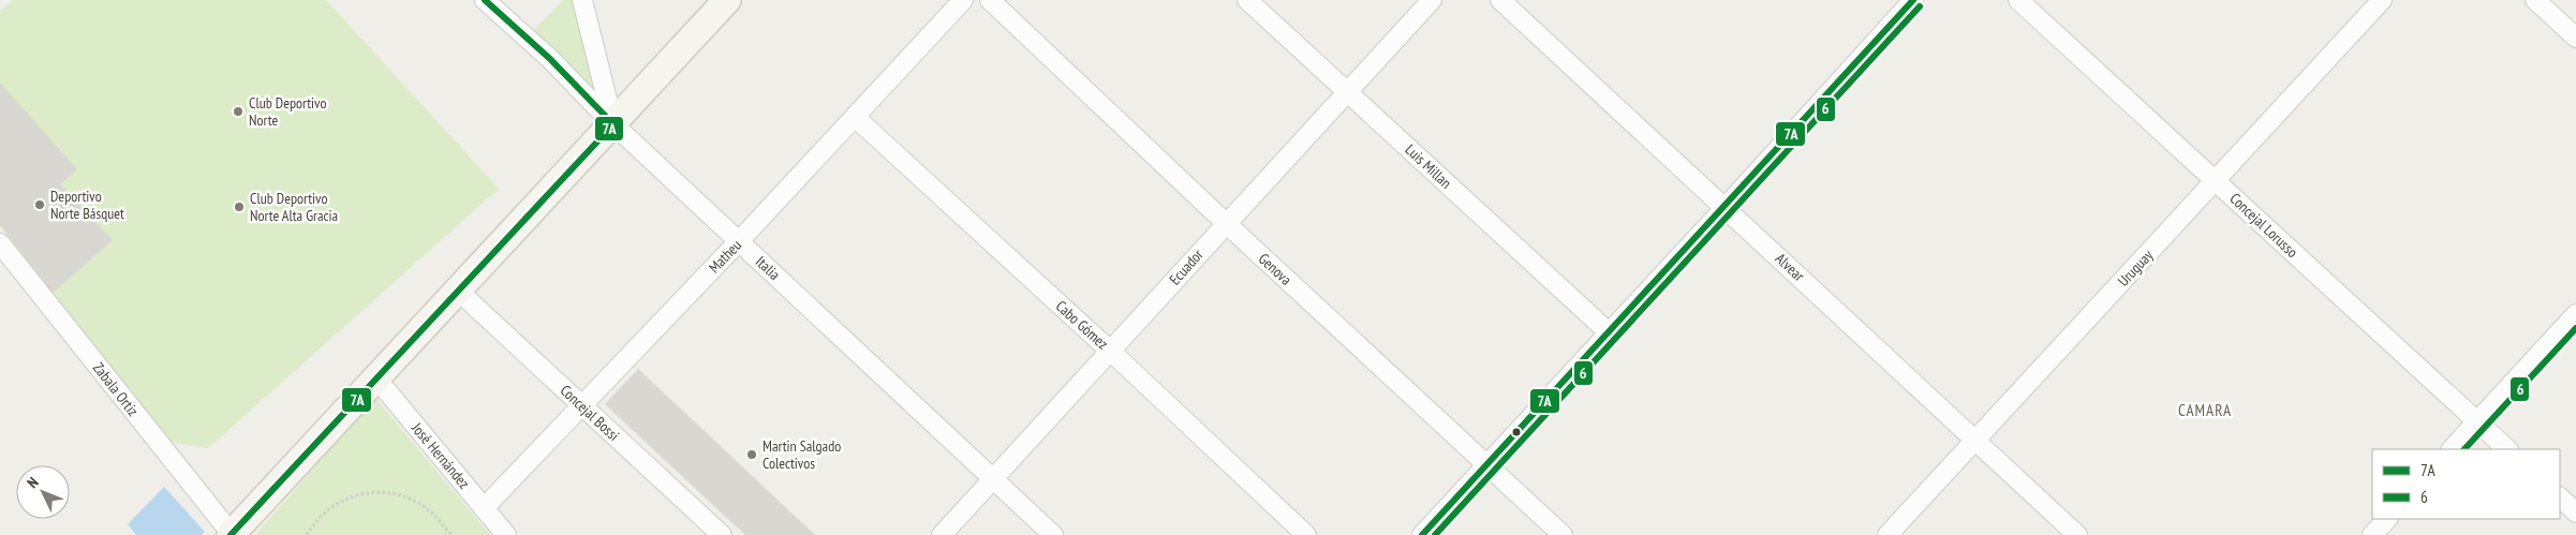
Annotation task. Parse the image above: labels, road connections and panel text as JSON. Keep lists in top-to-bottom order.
{
  "streets": {
    "street": [
      "Luis Millan",
      "Concejal Lorusso",
      "Matheu",
      "Ecuador",
      "Alvear",
      "Italia",
      "Uruguay",
      "Genova",
      "Cabo Gómez",
      "Zabala Ortiz",
      "Concejal Bossi",
      "José Hernández"
    ]
  },
  "crossings": [
    ["Luis Millan", "Ecuador"],
    ["Concejal Lorusso", "Uruguay"],
    ["Matheu", "Italia"],
    ["Matheu", "Cabo Gómez"],
    ["Matheu", "Concejal Bossi"],
    ["Matheu", "José Hernández"],
    ["Ecuador", "Italia"],
    ["Ecuador", "Genova"],
    ["Ecuador", "Cabo Gómez"],
    ["Alvear", "Uruguay"]
  ],
  "districts": ["CAMARA"],
  "places": [
    "Club Deportivo Norte",
    "Deportivo Norte Básquet",
    "Club Deportivo Norte Alta Gracia",
    "Martin Salgado Colectivos"
  ],
  "lines": ["transit line 7A", "transit line 6"],
  "legend": ["7A", "6"],
  "north": "top left"
}
